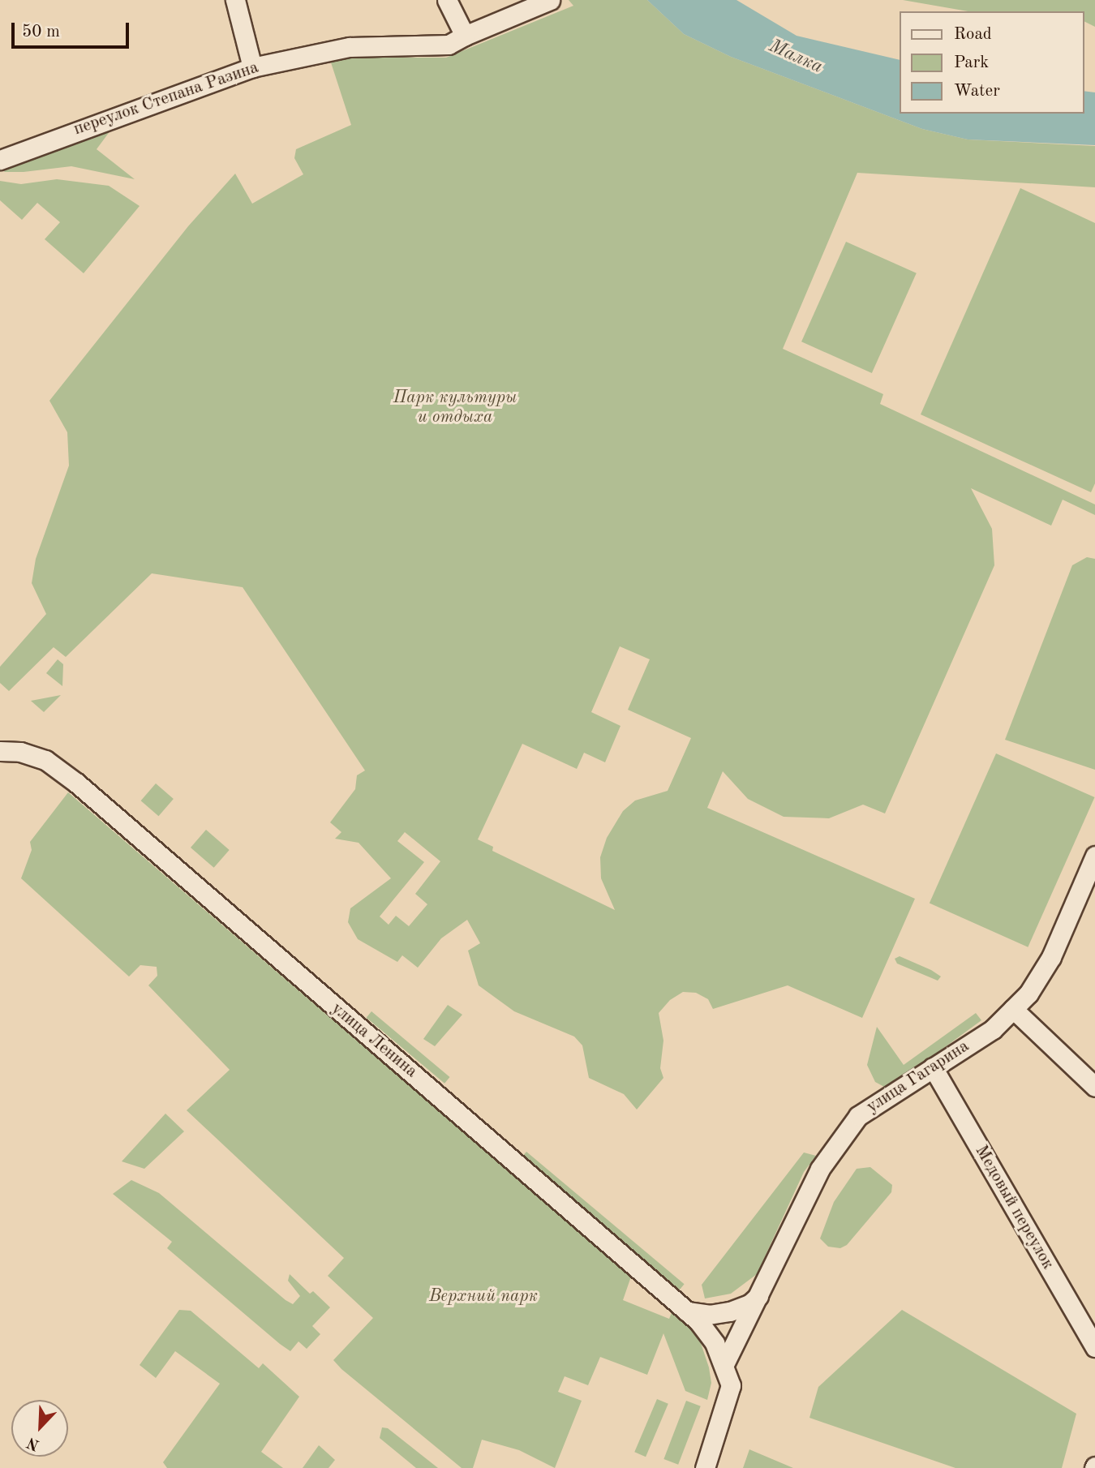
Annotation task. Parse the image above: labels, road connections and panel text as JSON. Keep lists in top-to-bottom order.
{
  "streets": {
    "street": [
      "переулок Степана Разина",
      "улица Ленина",
      "улица Гагарина",
      "Медовый переулок"
    ]
  },
  "crossings": [
    ["улица Ленина", "улица Гагарина"],
    ["улица Гагарина", "Медовый переулок"]
  ],
  "water": ["Малка"],
  "parks": ["Парк культуры и отдыха", "Верхний парк"],
  "legend": ["Road", "Park", "Water"],
  "scale_bar": "50 m",
  "north": "bottom left"
}
